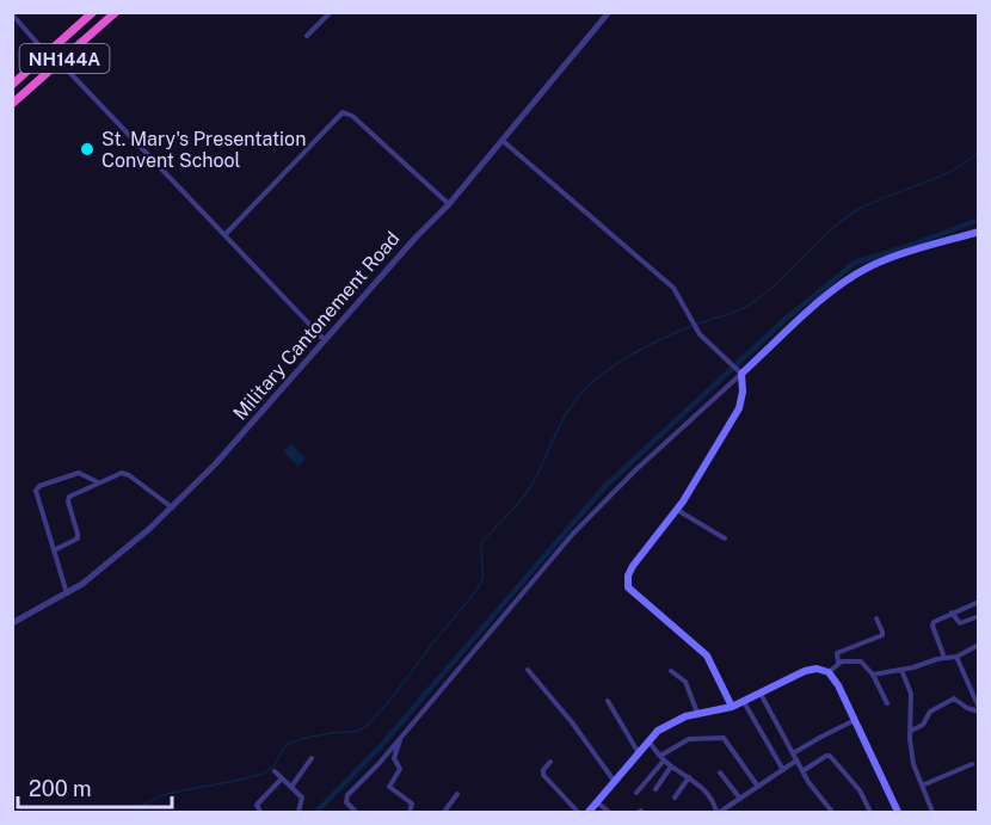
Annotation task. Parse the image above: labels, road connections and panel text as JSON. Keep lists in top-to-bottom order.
{
  "streets": {
    "highway": ["NH144A"],
    "street": ["Military Cantonement Road"]
  },
  "places": ["St. Mary's Presentation Convent School"],
  "scale_bar": "200 m"
}
